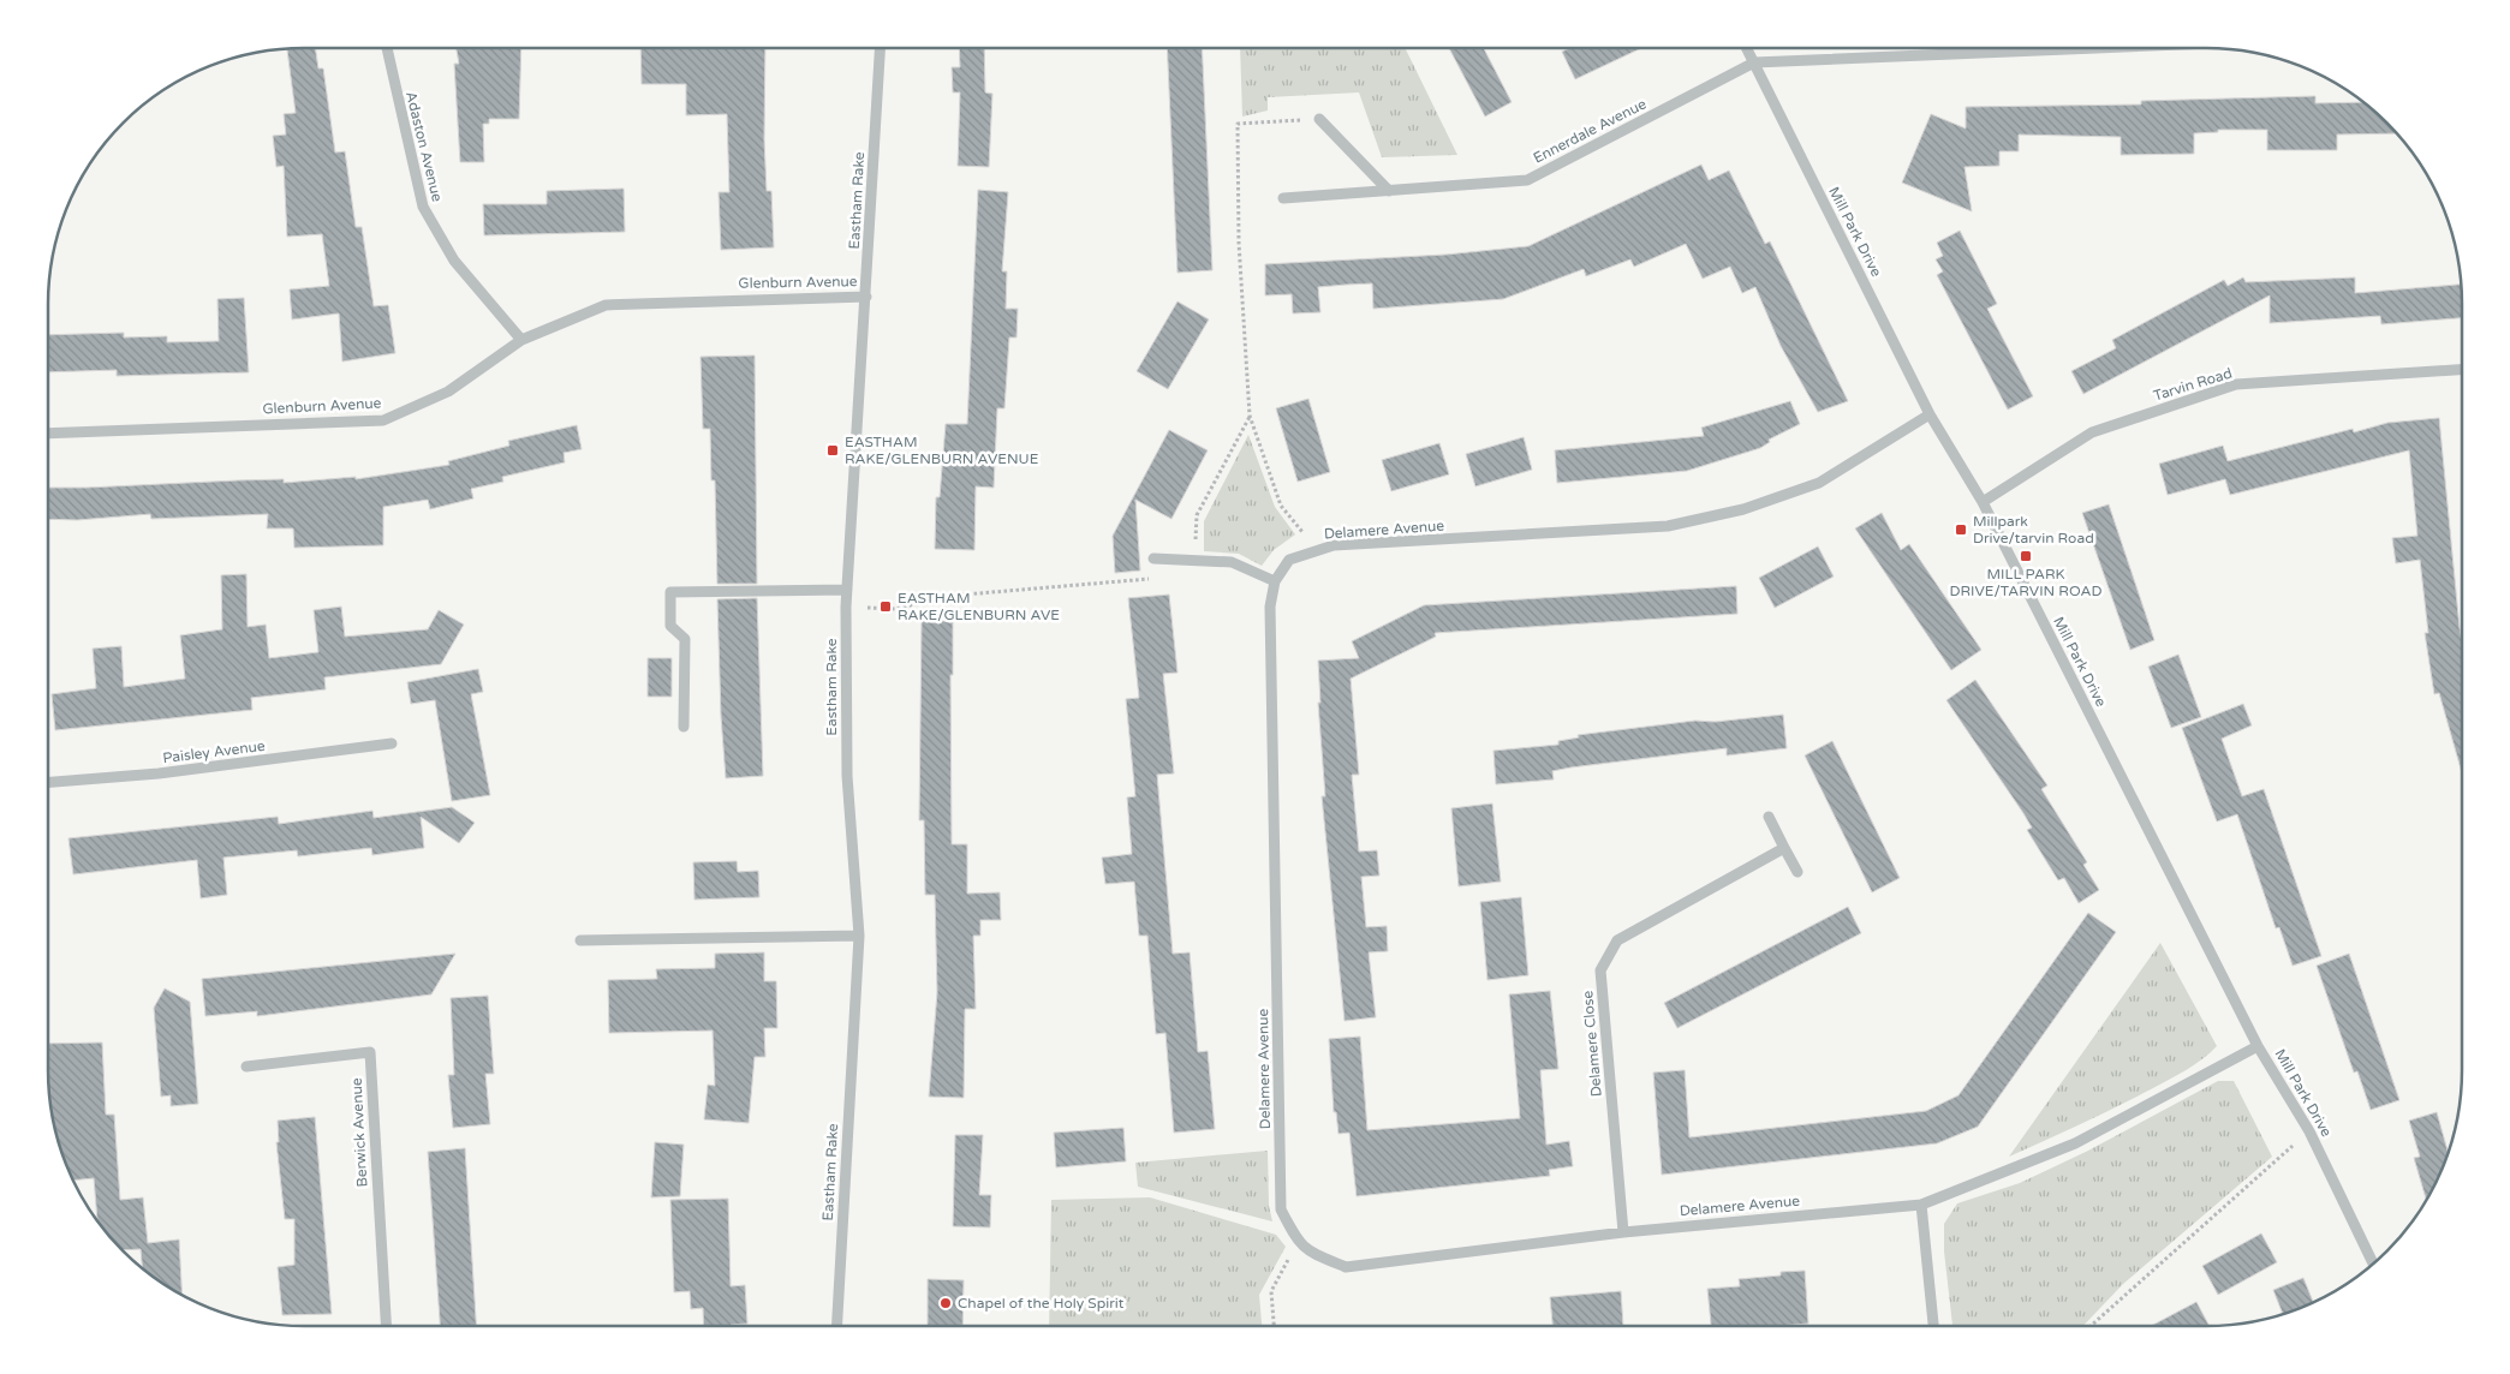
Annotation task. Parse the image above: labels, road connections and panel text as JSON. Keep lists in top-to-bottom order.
{
  "streets": {
    "street": [
      "Ennerdale Avenue",
      "Adaston Avenue",
      "Eastham Rake",
      "Mill Park Drive",
      "Glenburn Avenue",
      "Tarvin Road",
      "Delamere Avenue",
      "Paisley Avenue",
      "Delamere Close",
      "Berwick Avenue"
    ]
  },
  "crossings": [
    ["Ennerdale Avenue", "Mill Park Drive"],
    ["Adaston Avenue", "Glenburn Avenue"],
    ["Eastham Rake", "Glenburn Avenue"],
    ["Mill Park Drive", "Tarvin Road"],
    ["Mill Park Drive", "Delamere Avenue"],
    ["Delamere Avenue", "Delamere Close"]
  ],
  "places": {
    "transit": [
      "EASTHAM RAKE/GLENBURN AVENUE",
      "Millpark Drive/tarvin Road",
      "MILL PARK DRIVE/TARVIN ROAD",
      "EASTHAM RAKE/GLENBURN AVE"
    ],
    "other": ["Chapel of the Holy Spirit"]
  }
}
